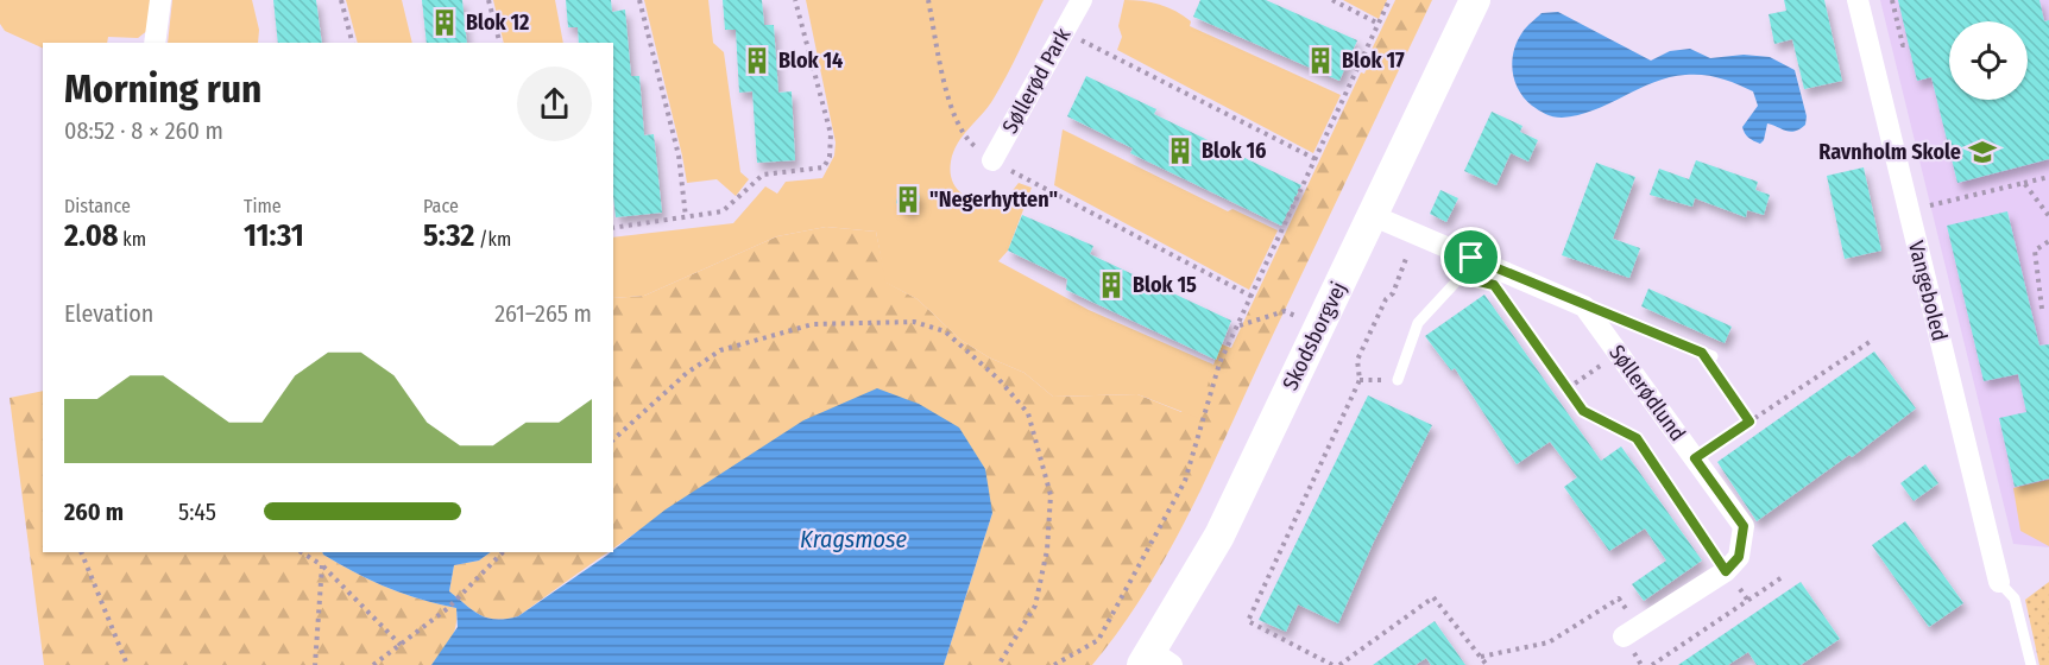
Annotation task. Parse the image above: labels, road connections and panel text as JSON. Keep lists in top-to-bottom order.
{
  "streets": {
    "street": [
      "Søllerød Park",
      "Vangeboled",
      "Skodsborgvej",
      "Søllerødlund"
    ]
  },
  "water": ["Kragsmose"],
  "places": {
    "building": [
      "Blok 12",
      "Blok 14",
      "Blok 17",
      "Blok 16",
      "\"Negerhytten\"",
      "Blok 15"
    ],
    "school or university": ["Ravnholm Skole"]
  },
  "page": {
    "heading": ["Morning run", "08:52 · 8 × 260 m"],
    "stats": [
      ["Distance", "2.08 km"],
      ["Time", "11:31"],
      ["Pace", "5:32 /km"]
    ],
    "chart": ["Elevation", "261–265 m"],
    "list": [
      {
        "name": "260 m",
        "note": "5:45"
      }
    ]
  }
}
